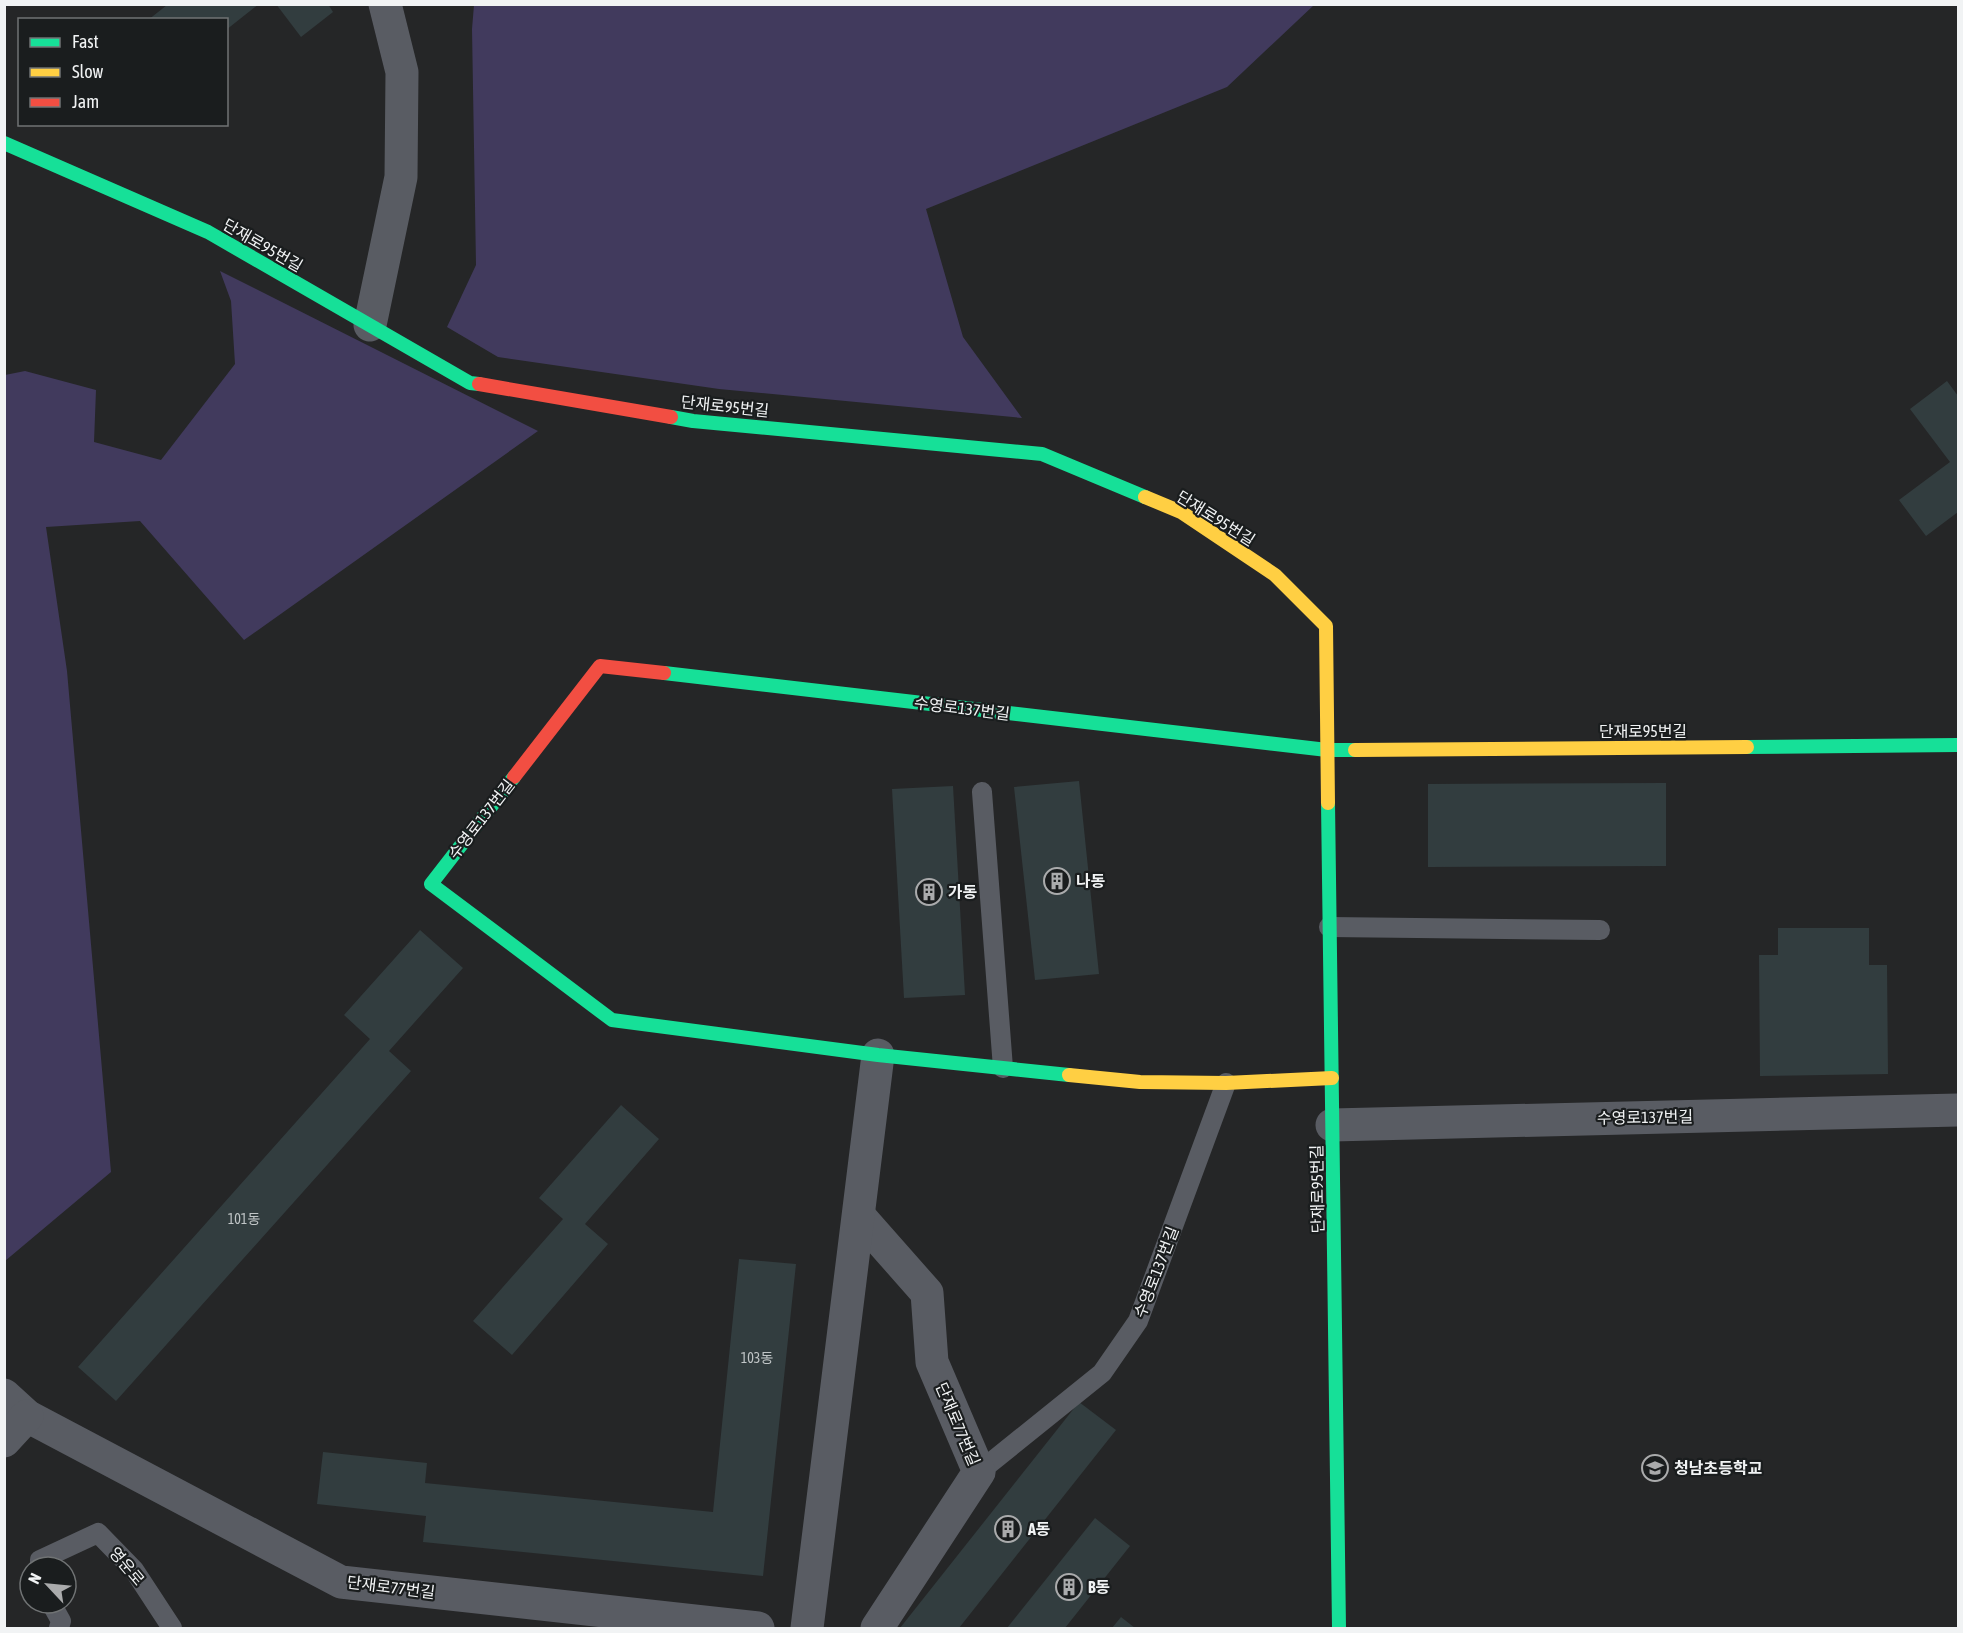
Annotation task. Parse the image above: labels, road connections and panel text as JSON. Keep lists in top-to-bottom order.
{
  "streets": {
    "street": ["단재로95번길", "수영로137번길", "단재로77번길"],
    "lane": ["영운로"]
  },
  "crossings": [
    ["단재로95번길", "수영로137번길"],
    ["수영로137번길", "단재로77번길"]
  ],
  "places": {
    "building": [
      "나동",
      "가동",
      "A동",
      "B동"
    ],
    "school or university": ["청남초등학교"]
  },
  "house_numbers": ["101동", "103동"],
  "legend": ["Fast", "Slow", "Jam"],
  "north": "top left"
}
